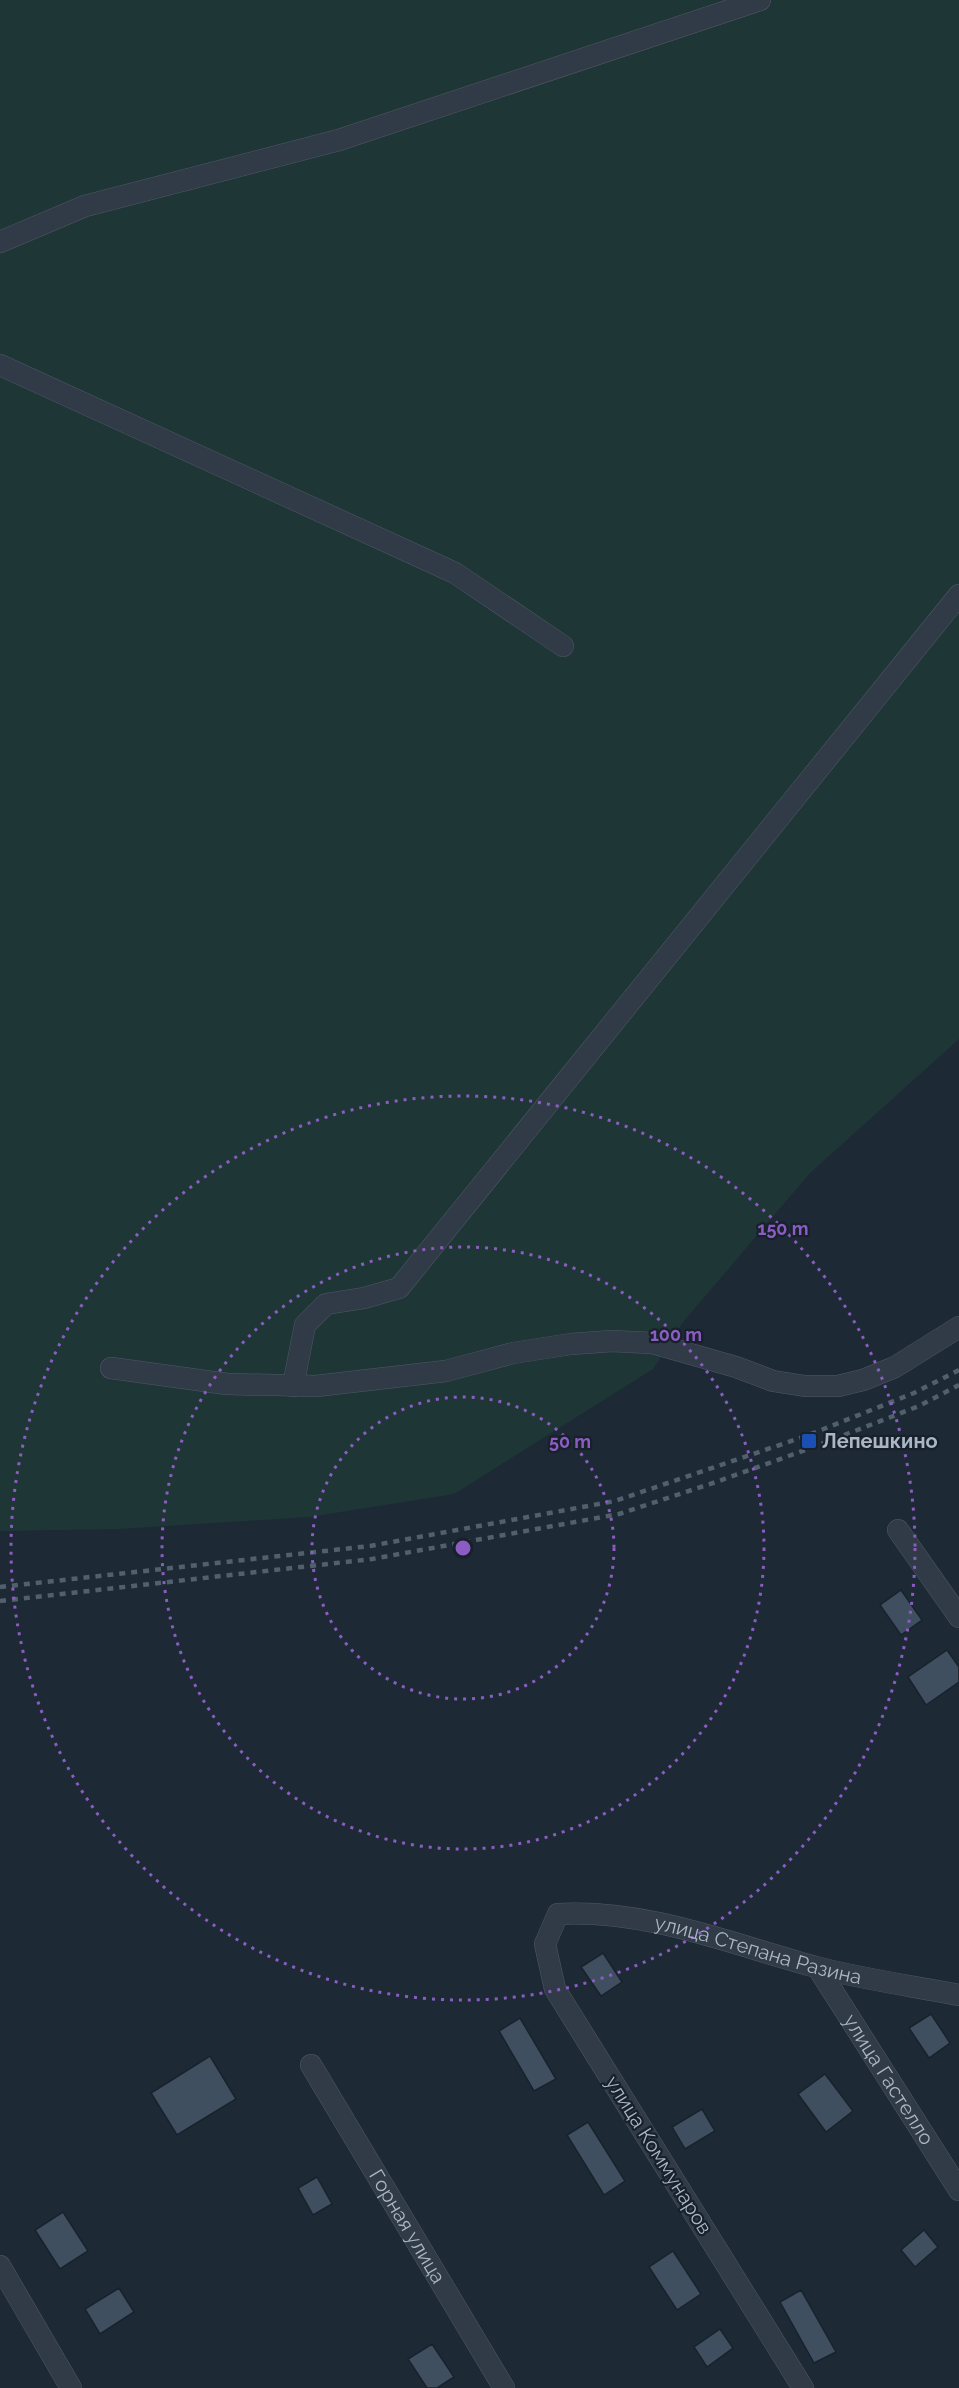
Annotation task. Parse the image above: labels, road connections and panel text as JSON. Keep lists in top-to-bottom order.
{
  "streets": {
    "street": [
      "улица Степана Разина",
      "улица Гастелло",
      "улица Коммунаров",
      "Горная улица"
    ]
  },
  "crossings": [
    ["улица Степана Разина", "улица Гастелло"],
    ["улица Степана Разина", "улица Коммунаров"]
  ],
  "places": {
    "transit": ["Лепешкино"]
  },
  "rings": ["150 m", "100 m", "50 m"]
}
